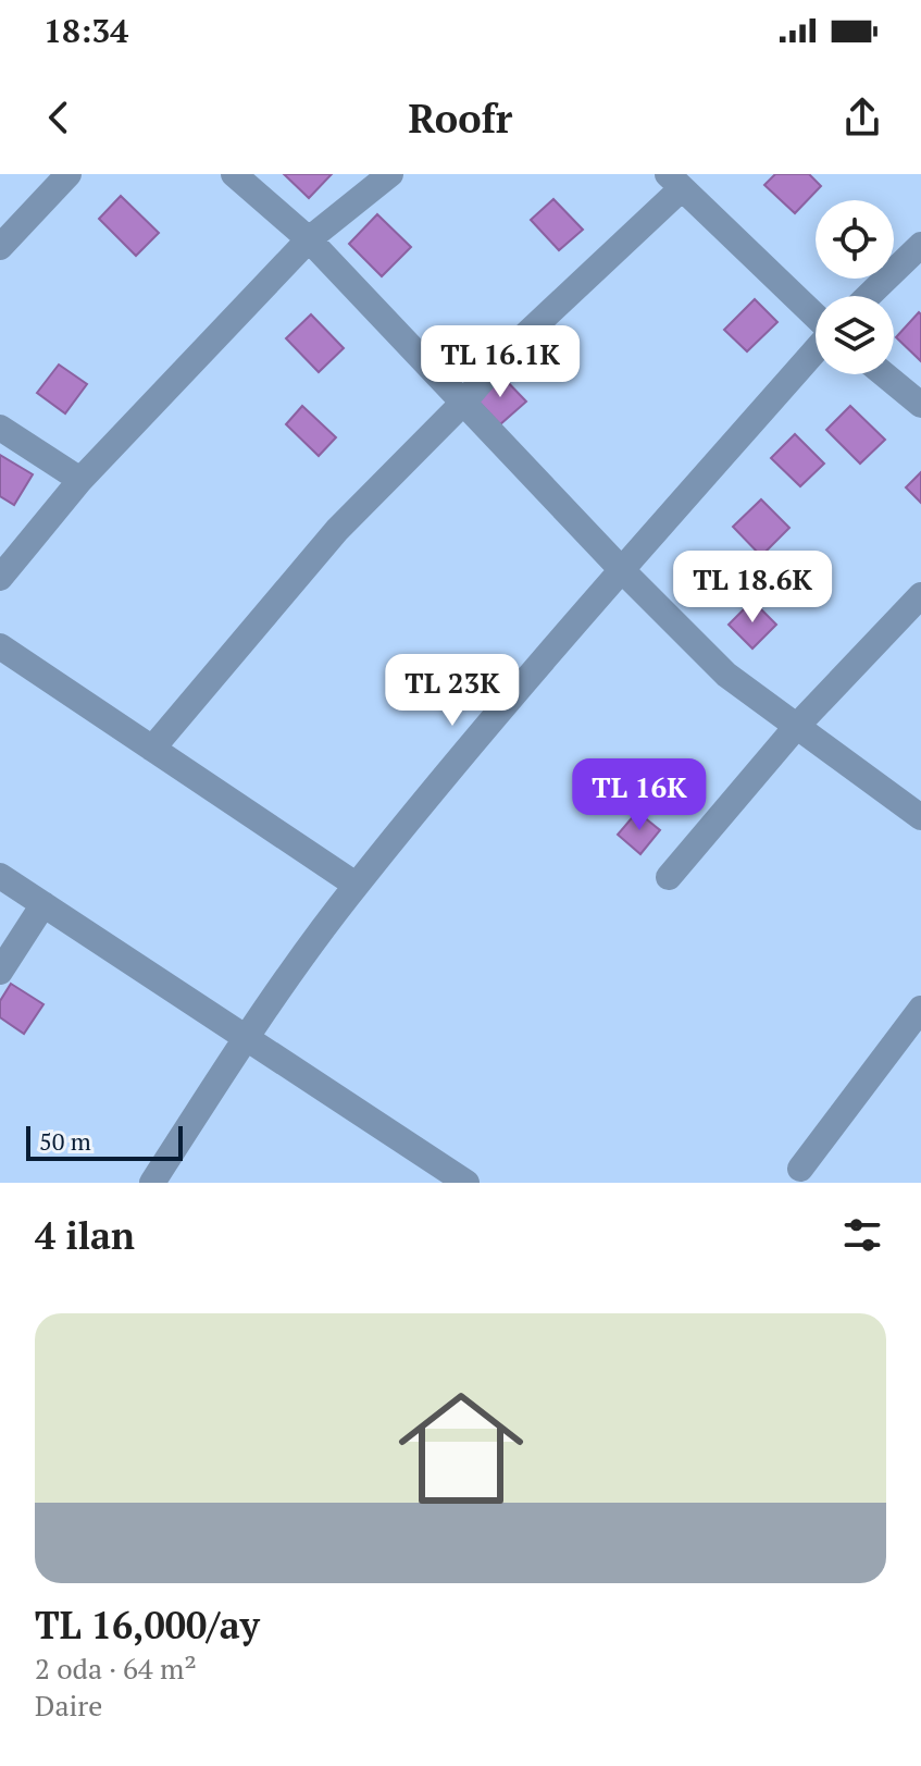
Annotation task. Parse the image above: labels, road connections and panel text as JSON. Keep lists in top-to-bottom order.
{
  "scale_bar": "50 m",
  "page": {
    "status": "18:34",
    "header": "Roofr",
    "price": [
      "TL 16.1K",
      "TL 18.6K",
      "TL 23K",
      "TL 16K"
    ],
    "scale": "50 m",
    "heading": "4 ilan",
    "list": [
      {
        "name": "TL 16,000/ay",
        "note": "2 oda · 64 m² · Daire"
      }
    ]
  }
}
